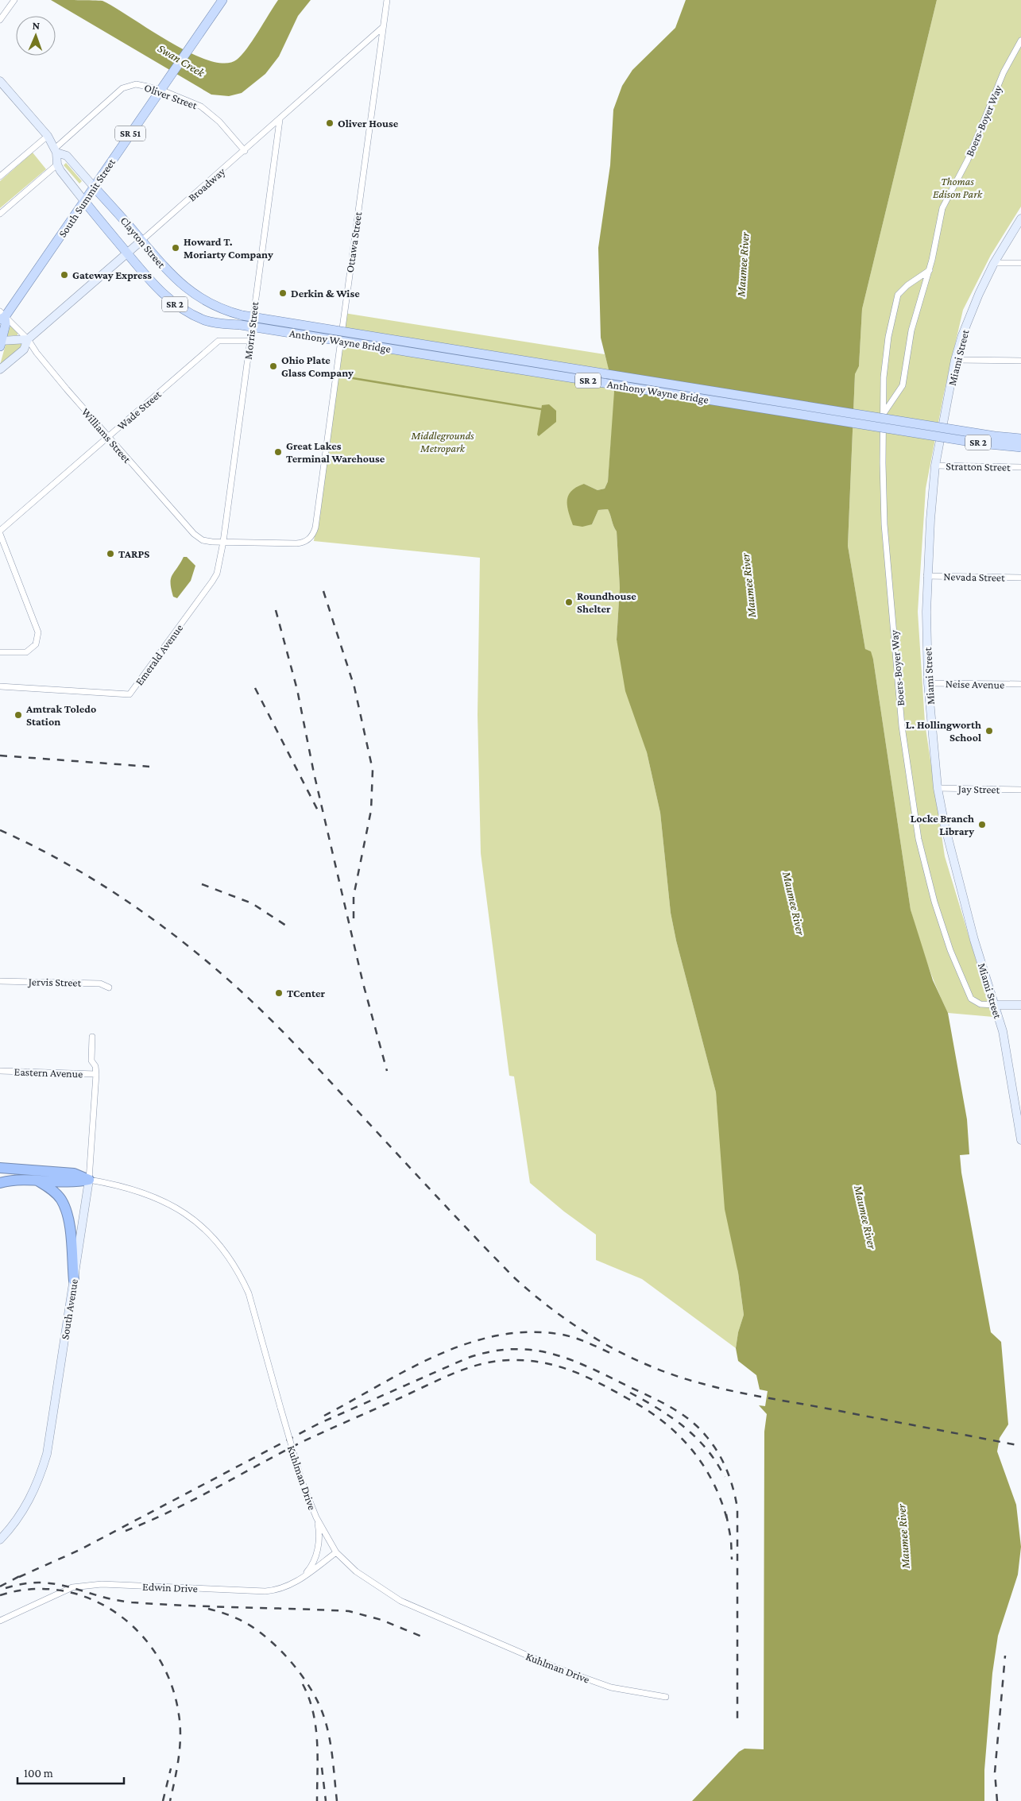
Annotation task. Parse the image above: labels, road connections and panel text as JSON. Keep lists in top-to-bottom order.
{
  "streets": {
    "main road": [
      "SR 51",
      "South Summit Street",
      "Clayton Street",
      "SR 2",
      "Anthony Wayne Bridge"
    ],
    "street": [
      "Oliver Street",
      "Boers-Boyer Way",
      "Broadway",
      "Ottawa Street",
      "Morris Street",
      "Miami Street",
      "Wade Street",
      "Williams Street",
      "Stratton Street",
      "Nevada Street",
      "Emerald Avenue",
      "Neise Avenue",
      "Jay Street",
      "Jervis Street",
      "Eastern Avenue",
      "South Avenue",
      "Kuhlman Drive",
      "Edwin Drive"
    ]
  },
  "crossings": [
    ["Oliver Street", "Broadway"],
    ["Oliver Street", "South Summit Street"],
    ["Oliver Street", "Clayton Street"],
    ["Boers-Boyer Way", "Miami Street"],
    ["Broadway", "Clayton Street"],
    ["Broadway", "Ottawa Street"],
    ["Broadway", "Morris Street"],
    ["Broadway", "Williams Street"],
    ["South Summit Street", "Clayton Street"],
    ["South Summit Street", "Williams Street"],
    ["Clayton Street", "Anthony Wayne Bridge"],
    ["Ottawa Street", "Morris Street"],
    ["Ottawa Street", "Williams Street"],
    ["Ottawa Street", "Emerald Avenue"],
    ["SR 2", "Anthony Wayne Bridge"],
    ["Morris Street", "Wade Street"],
    ["Morris Street", "Williams Street"],
    ["Morris Street", "Emerald Avenue"],
    ["Miami Street", "Stratton Street"],
    ["Miami Street", "Nevada Street"],
    ["Miami Street", "Neise Avenue"],
    ["Miami Street", "Jay Street"],
    ["Wade Street", "Williams Street"],
    ["Williams Street", "Emerald Avenue"],
    ["Eastern Avenue", "South Avenue"],
    ["South Avenue", "Kuhlman Drive"],
    ["Kuhlman Drive", "Edwin Drive"]
  ],
  "water": ["Swan Creek", "Maumee River"],
  "parks": ["Thomas Edison Park", "Middlegrounds Metropark"],
  "places": [
    "Oliver House",
    "Howard T. Moriarty Company",
    "Gateway Express",
    "Derkin & Wise",
    "Ohio Plate Glass Company",
    "Great Lakes Terminal Warehouse",
    "TARPS",
    "Roundhouse Shelter",
    "Amtrak Toledo Station",
    "L. Hollingworth School",
    "Locke Branch Library",
    "TCenter"
  ],
  "scale_bar": "100 m",
  "north": "top"
}
